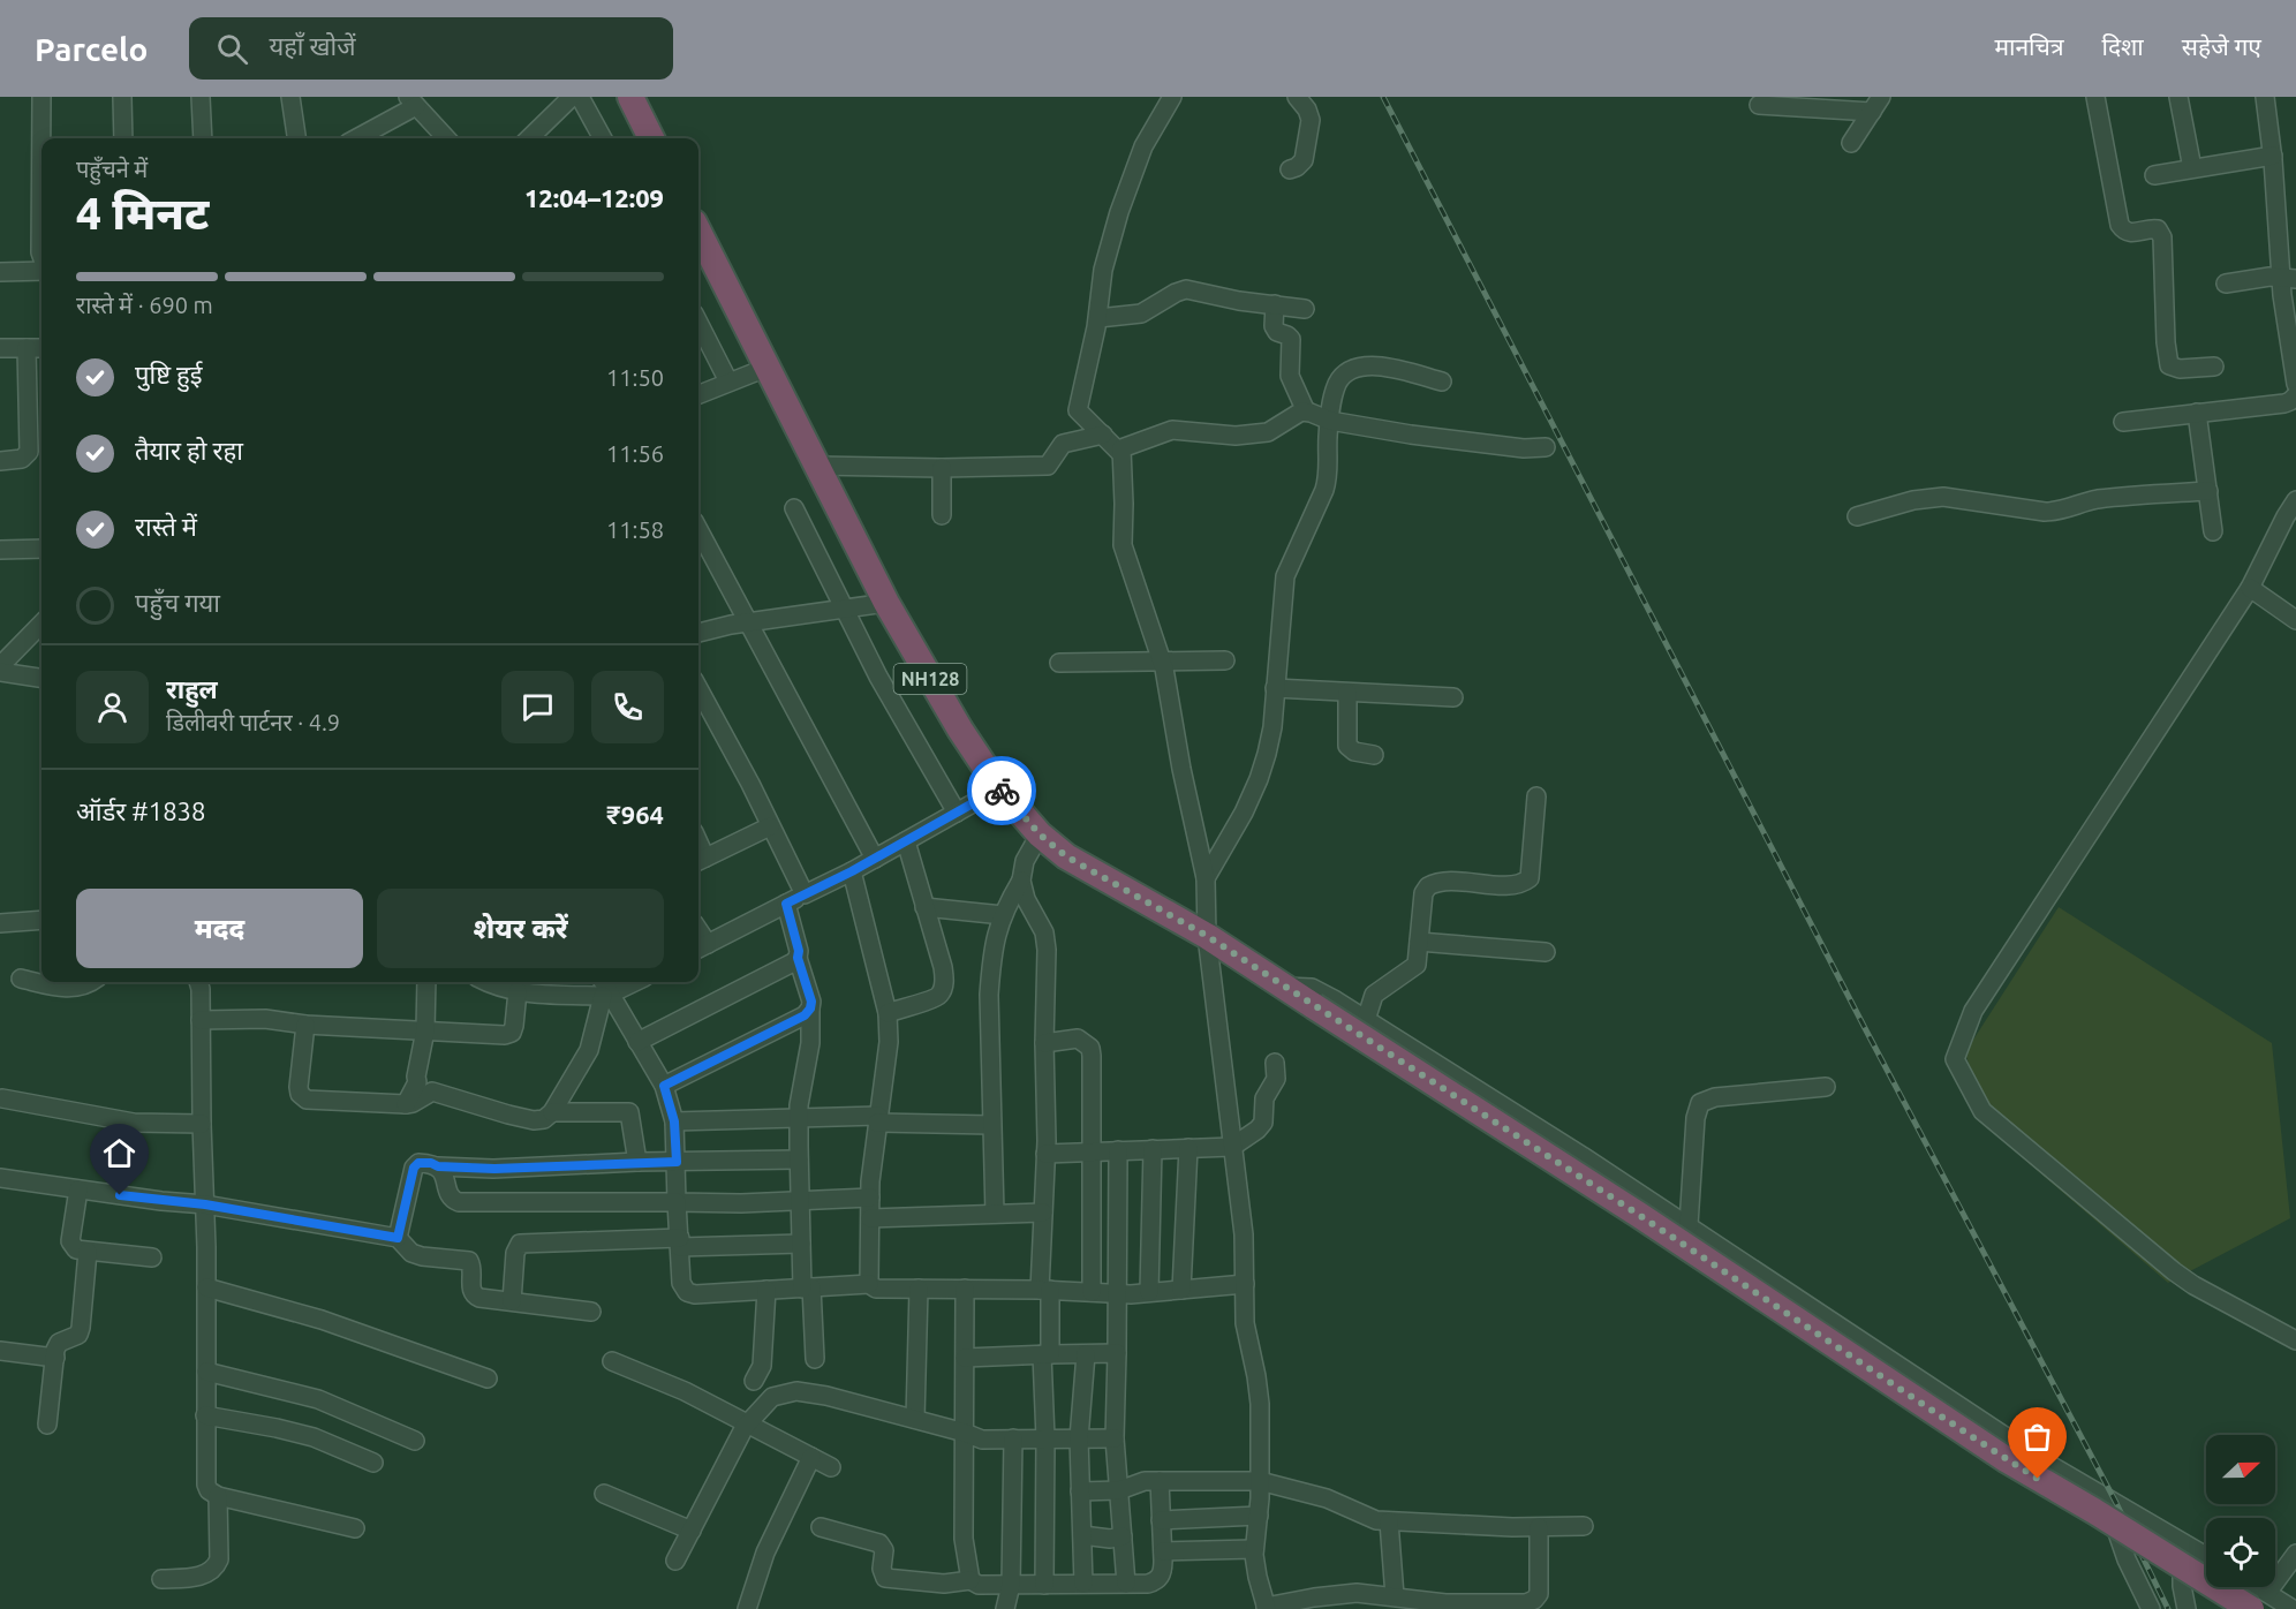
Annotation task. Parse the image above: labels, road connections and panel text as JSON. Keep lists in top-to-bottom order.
{
  "streets": {
    "highway": ["NH128"]
  },
  "north": "right",
  "page": {
    "header": "Parcelo",
    "search": "यहाँ खोजें",
    "nav": ["मानचित्र", "दिशा", "सहेजे गए"],
    "heading": ["4 मिनट", "पहुँचने में", "12:04–12:09"],
    "panel": [
      "राहुल",
      "डिलीवरी पार्टनर · 4.9",
      "ऑर्डर #1838",
      "₹964"
    ],
    "bar": "रास्ते में · 690 m",
    "list": [
      ["पुष्टि हुई", "11:50"],
      ["तैयार हो रहा", "11:56"],
      ["रास्ते में", "11:58"],
      "पहुँच गया"
    ],
    "buttons": ["मदद", "शेयर करें"]
  }
}
